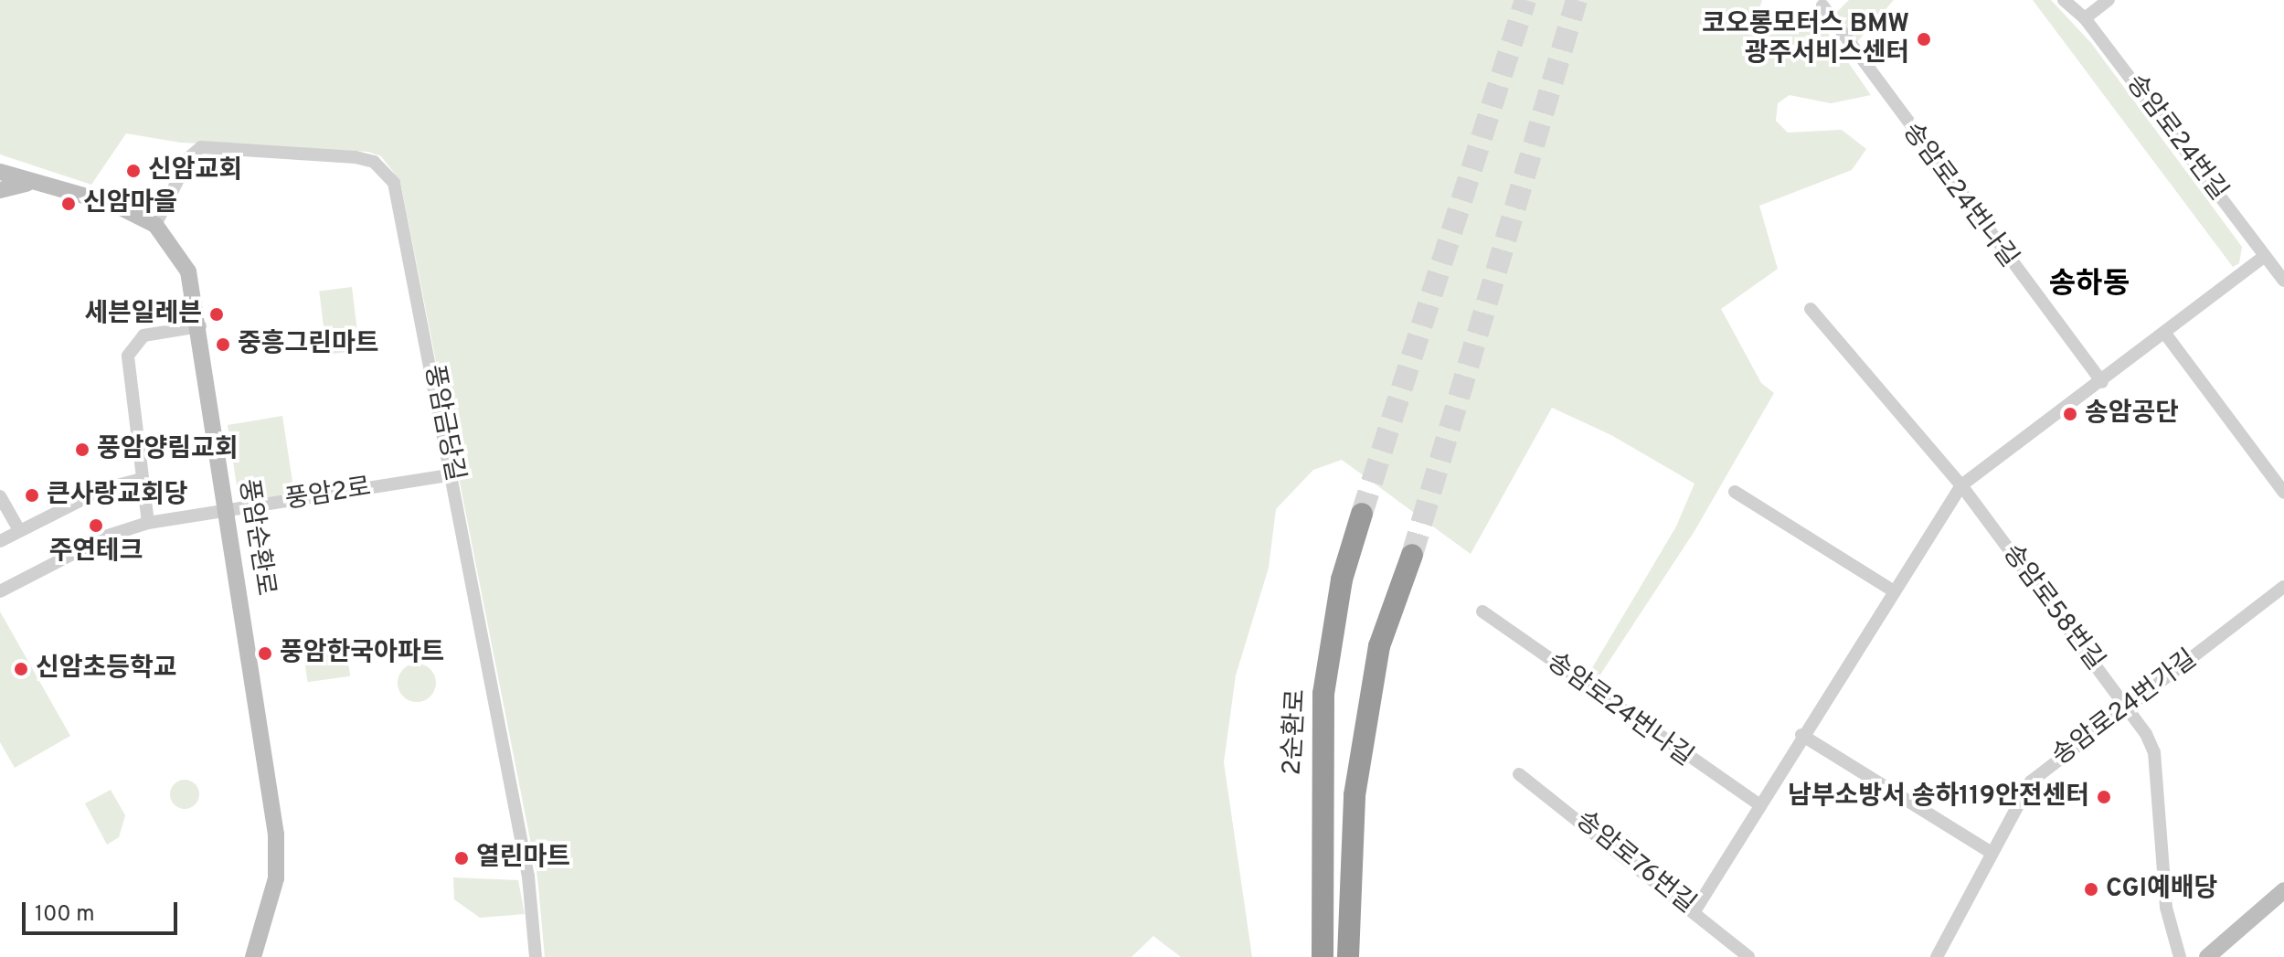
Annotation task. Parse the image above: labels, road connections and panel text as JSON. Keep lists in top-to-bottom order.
{
  "streets": {
    "highway": ["2순환로"],
    "street": [
      "송암로24번길",
      "송암로24번나길",
      "풍암금당길",
      "풍암2로",
      "풍암순환로",
      "송암로58번길",
      "송암로24번가길",
      "송암로76번길"
    ]
  },
  "crossings": [
    ["풍암금당길", "풍암2로"],
    ["풍암금당길", "풍암순환로"],
    ["풍암2로", "풍암순환로"],
    ["송암로58번길", "송암로24번가길"]
  ],
  "districts": ["송하동"],
  "places": [
    "코오롱모터스 BMW 광주서비스센터",
    "신암교회",
    "신암마을",
    "세븐일레븐",
    "중흥그린마트",
    "송암공단",
    "풍암양림교회",
    "큰사랑교회당",
    "주연테크",
    "풍암한국아파트",
    "신암초등학교",
    "남부소방서 송하119안전센터",
    "열린마트",
    "CGI예배당"
  ],
  "scale_bar": "100 m"
}
